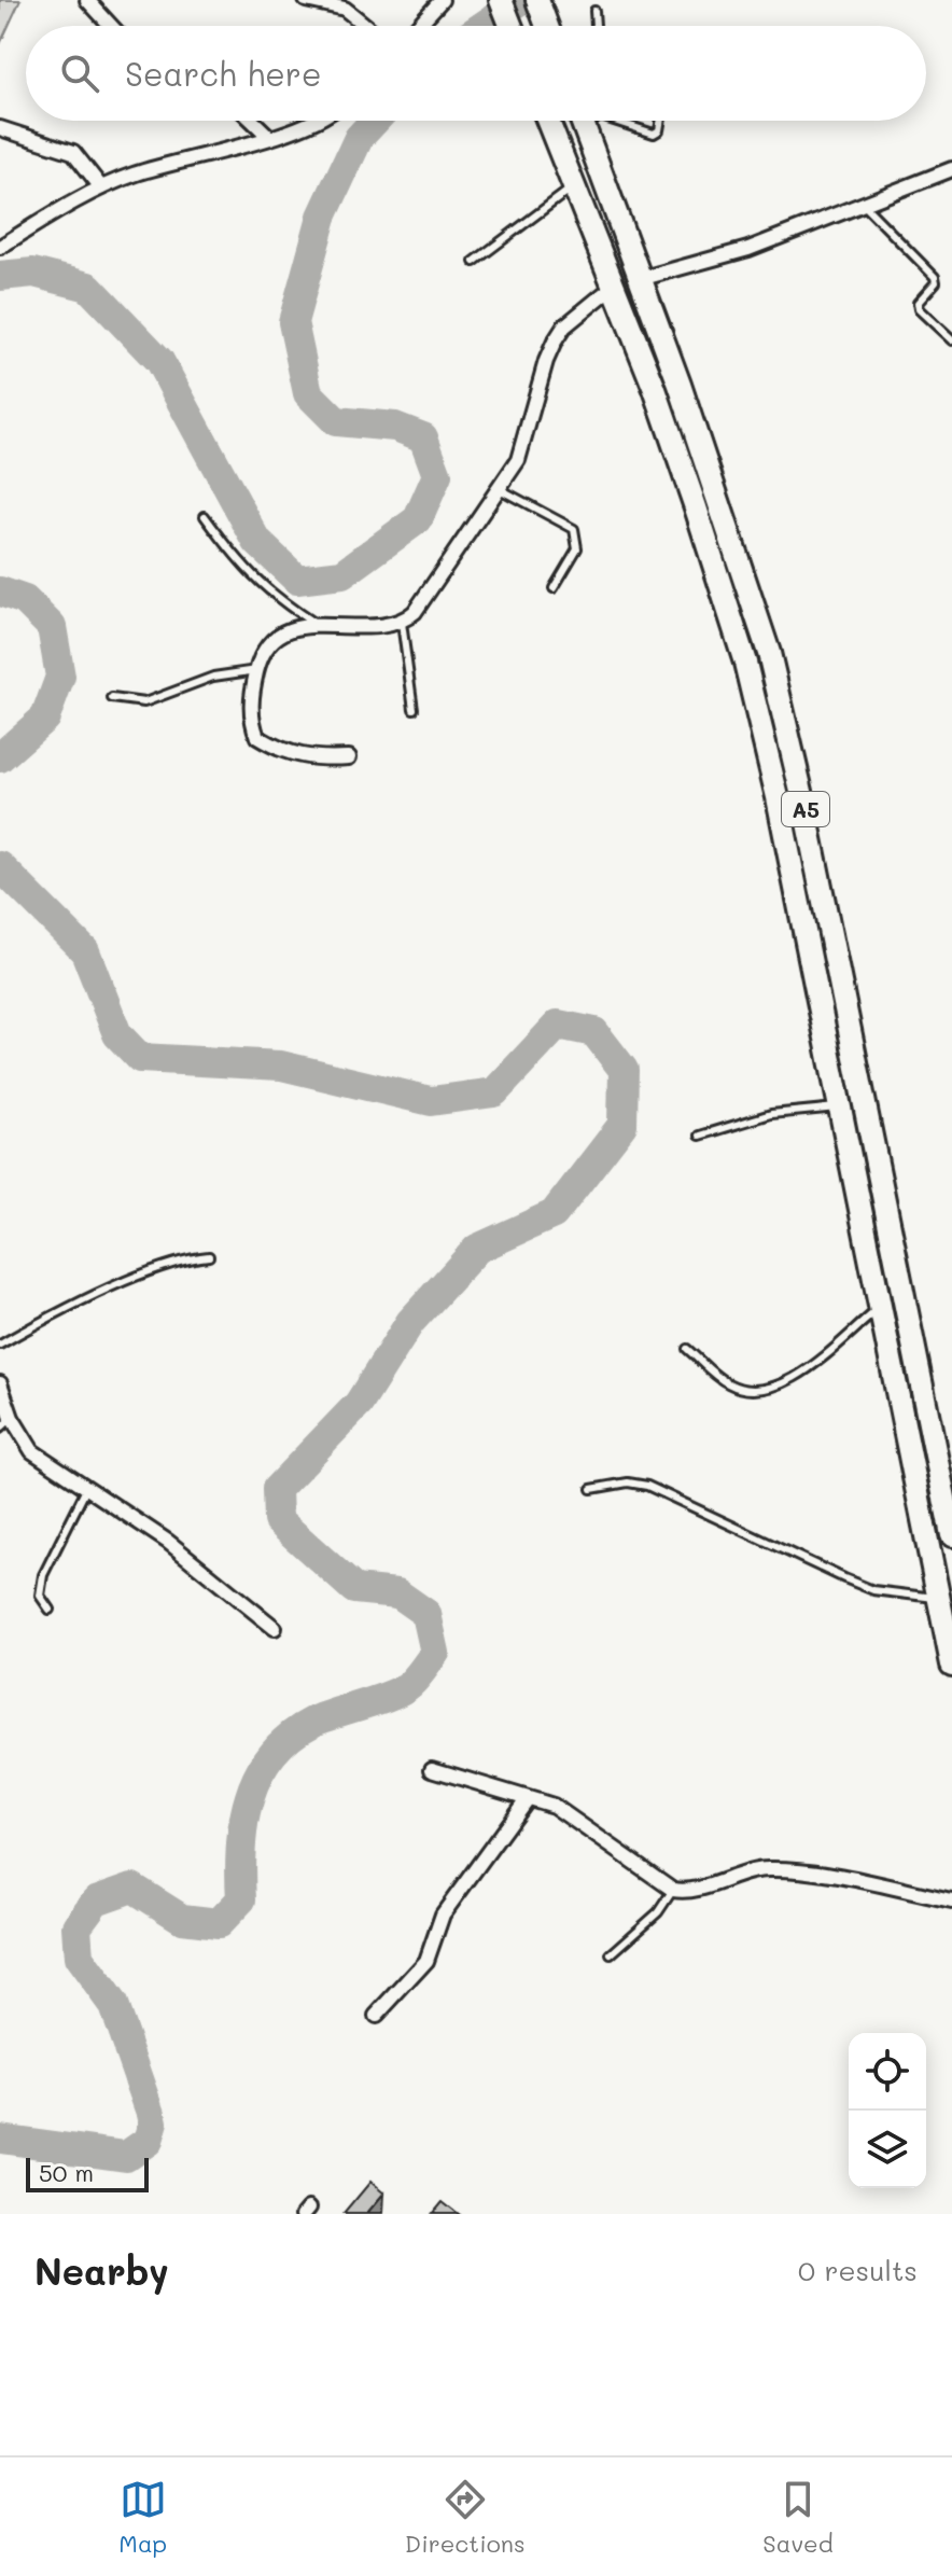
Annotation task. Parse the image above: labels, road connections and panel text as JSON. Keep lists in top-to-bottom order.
{
  "streets": {
    "highway": ["A5"]
  },
  "scale_bar": "50 m",
  "page": {
    "search": "Search here",
    "scale": "50 m",
    "heading": ["Nearby", "0 results"],
    "nav": ["Map", "Directions", "Saved"]
  }
}
